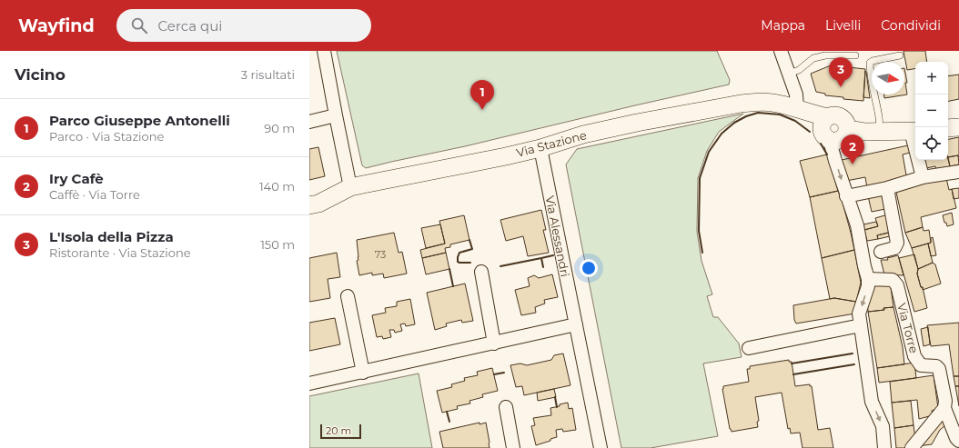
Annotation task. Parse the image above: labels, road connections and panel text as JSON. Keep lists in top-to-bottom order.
{
  "streets": {
    "street": ["Via Stazione", "Via Alessandri", "Via Torre"]
  },
  "crossings": [
    ["Via Stazione", "Via Alessandri"]
  ],
  "house_numbers": ["73"],
  "scale_bar": "20 m",
  "north": "right",
  "page": {
    "header": "Wayfind",
    "search": "Cerca qui",
    "nav": ["Mappa", "Livelli", "Condividi"],
    "heading": ["Vicino", "3 risultati"],
    "pins": ["3", "1", "2"],
    "map_buttons": ["+", "−"],
    "list": [
      {
        "mark": "1",
        "name": "Parco Giuseppe Antonelli",
        "note": "Parco · Via Stazione",
        "value": "90 m"
      },
      {
        "mark": "2",
        "name": "Iry Cafè",
        "note": "Caffè · Via Torre",
        "value": "140 m"
      },
      {
        "mark": "3",
        "name": "L'Isola della Pizza",
        "note": "Ristorante · Via Stazione",
        "value": "150 m"
      }
    ],
    "scale": "20 m"
  }
}
